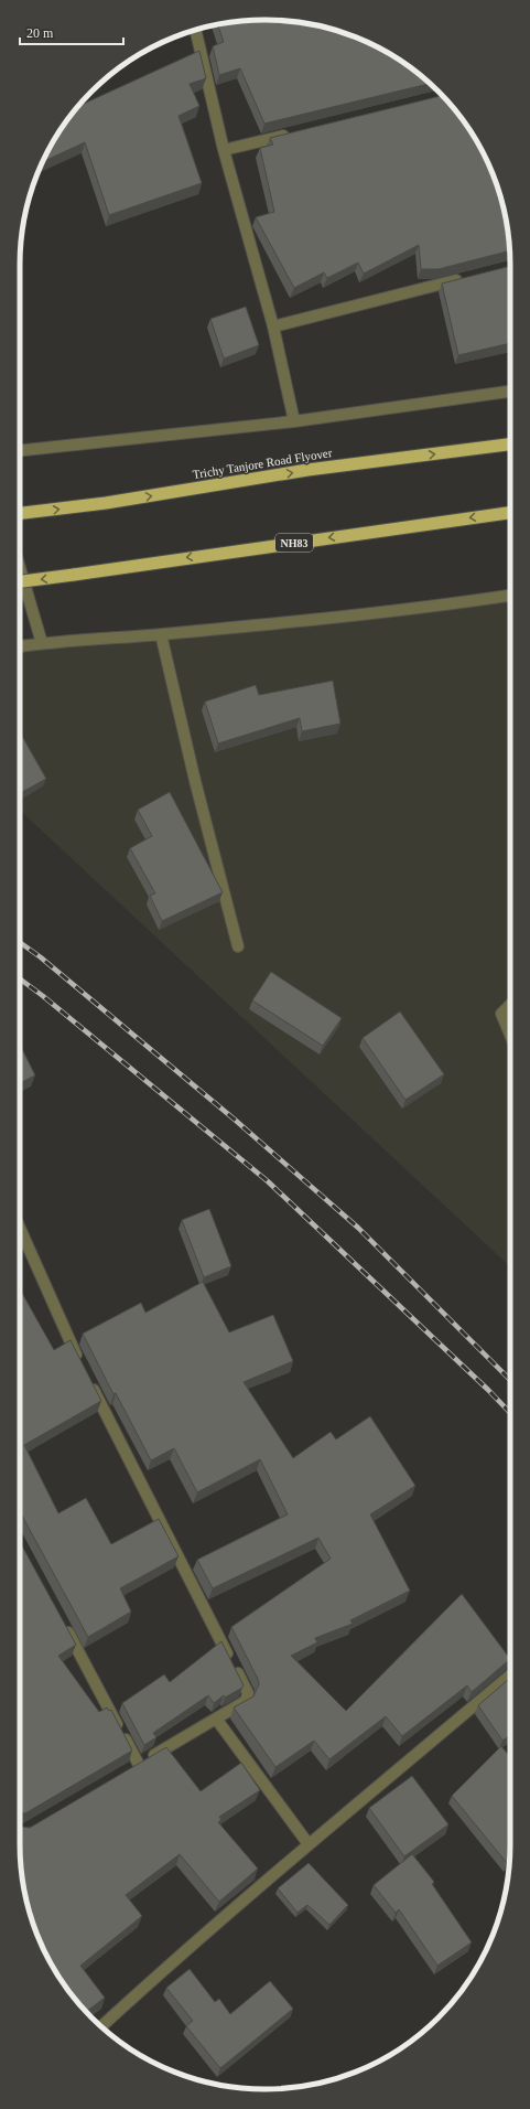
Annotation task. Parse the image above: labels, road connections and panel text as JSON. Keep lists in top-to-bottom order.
{
  "streets": {
    "highway": ["Trichy Tanjore Road Flyover", "NH83"]
  },
  "scale_bar": "20 m"
}
